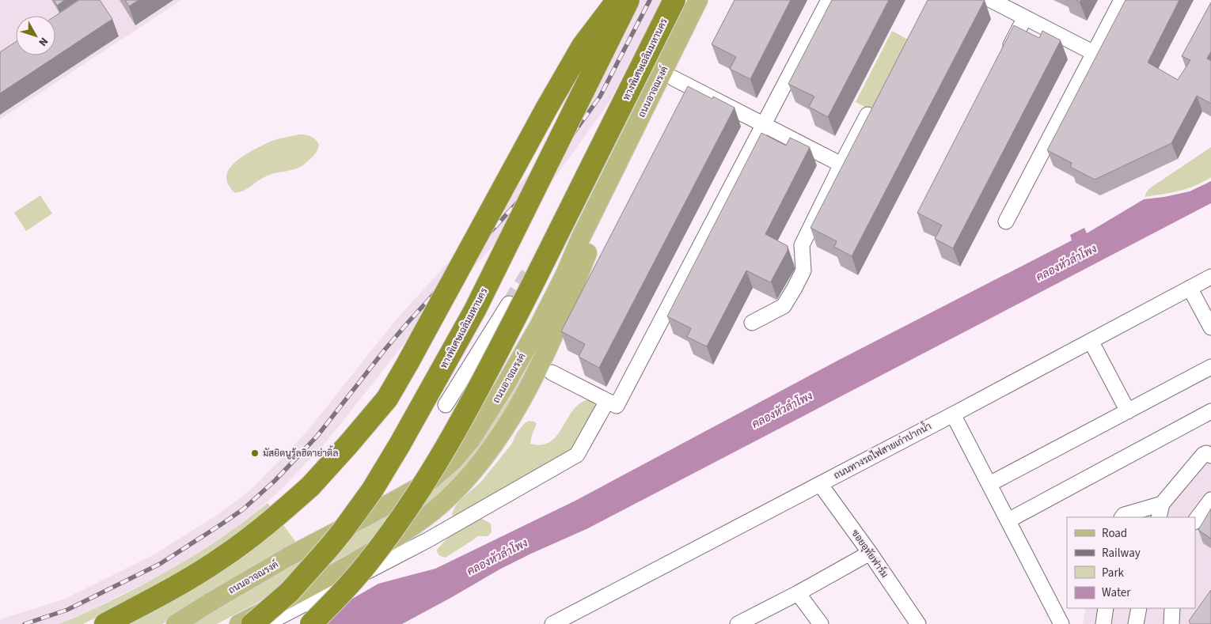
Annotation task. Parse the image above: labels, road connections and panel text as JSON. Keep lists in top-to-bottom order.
{
  "streets": {
    "highway": ["ทางพิเศษเฉลิมมหานคร"],
    "main road": ["ถนนอาจณรงค์"],
    "street": ["ถนนทางรถไฟสายเก่าปากน้ำ", "ซอยอุทัยฟาร์ม"]
  },
  "crossings": [
    ["ถนนทางรถไฟสายเก่าปากน้ำ", "ซอยอุทัยฟาร์ม"]
  ],
  "water": ["คลองหัวลำโพง"],
  "places": ["มัสยิดนูรู้ลฮิดาย่าติ้ล"],
  "legend": [
    "Road",
    "Railway",
    "Park",
    "Water"
  ],
  "north": "bottom right"
}
